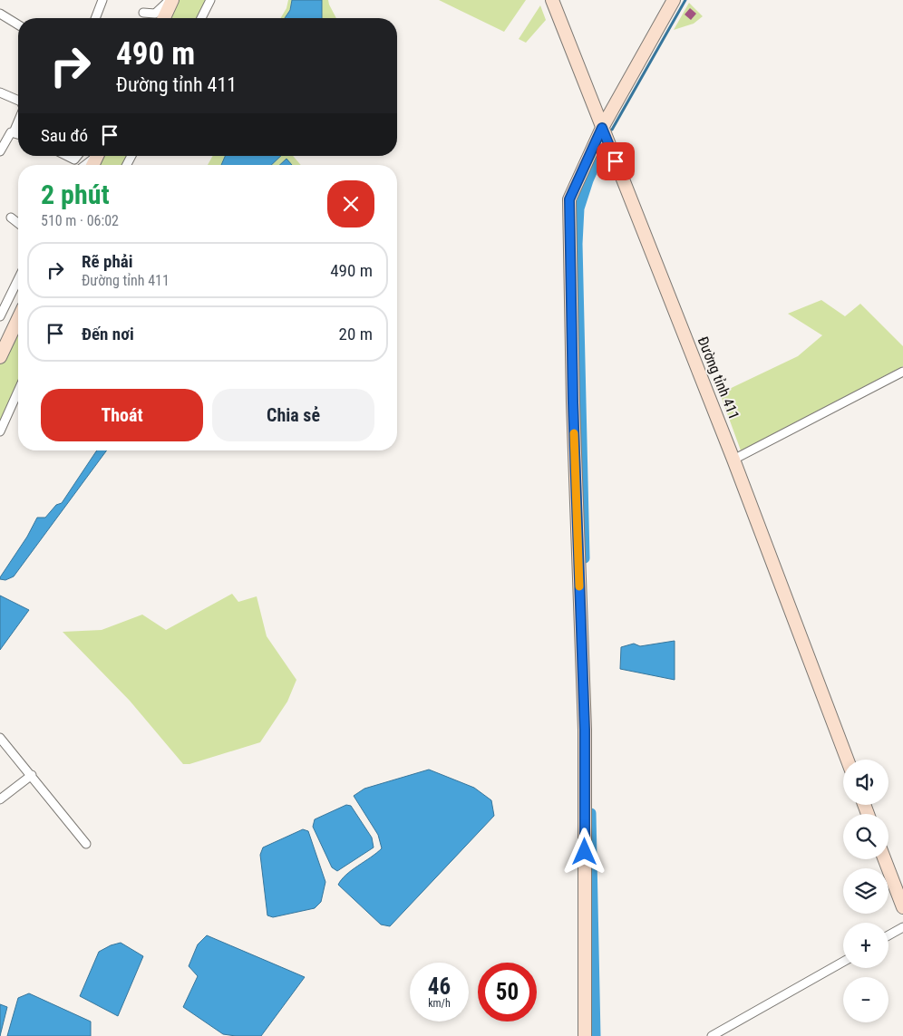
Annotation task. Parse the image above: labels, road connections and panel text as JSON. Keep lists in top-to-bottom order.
{
  "streets": {
    "main road": ["Đường tỉnh 411"]
  },
  "page": {
    "turn": ["490 m", "Đường tỉnh 411"],
    "then": "Sau đó",
    "heading": ["2 phút", "510 m · 06:02"],
    "list": [
      {
        "name": "Rẽ phải",
        "note": "Đường tỉnh 411",
        "value": "490 m"
      },
      {
        "name": "Đến nơi",
        "value": "20 m"
      }
    ],
    "buttons": ["Thoát", "Chia sẻ"],
    "map_buttons": ["+", "−"],
    "speed": "46 km/h",
    "limit": "50"
  }
}
